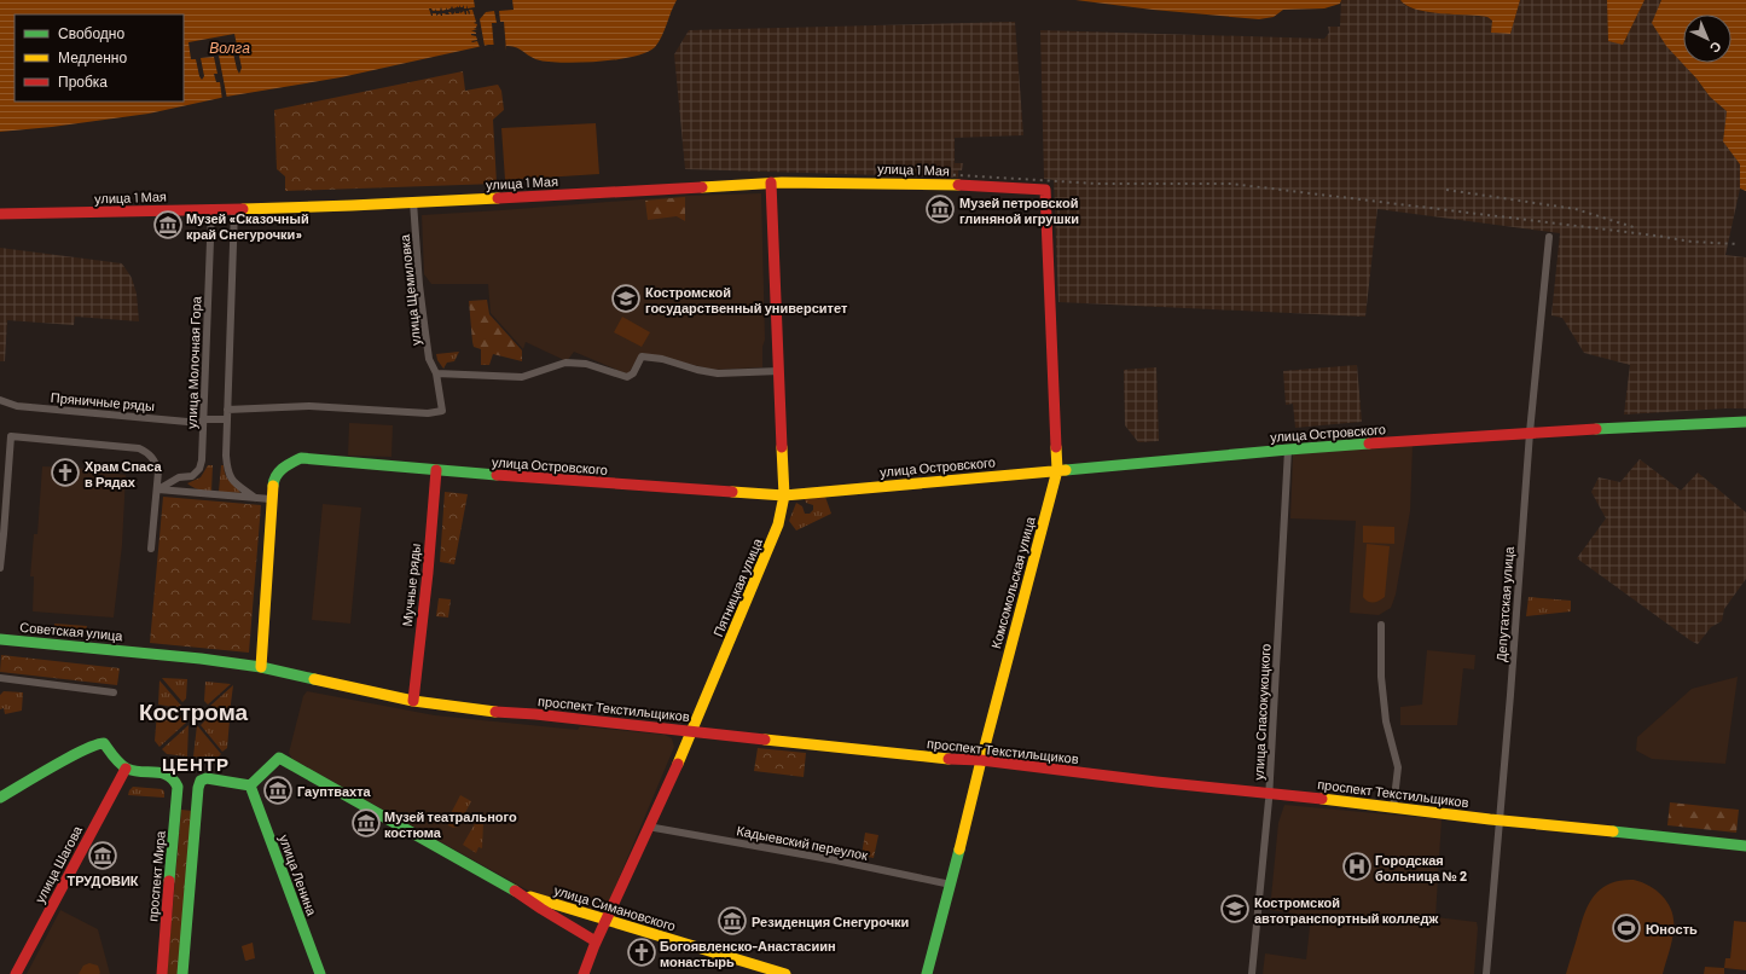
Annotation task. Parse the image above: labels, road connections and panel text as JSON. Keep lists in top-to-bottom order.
{
  "streets": {
    "street": [
      "улица 1 Мая",
      "улица Щемиловка",
      "улица Молочная Гора",
      "Пряничные ряды",
      "улица Островского",
      "Комсомольская улица",
      "Мучные ряды",
      "Пятницкая улица",
      "Депутатская улица",
      "Советская улица",
      "проспект Текстильщиков",
      "улица Спасокукоцкого",
      "Кадыевский переулок",
      "улица Шагова",
      "улица Ленина",
      "проспект Мира",
      "улица Симановского"
    ]
  },
  "crossings": [
    ["улица 1 Мая", "улица Щемиловка"],
    ["улица 1 Мая", "улица Молочная Гора"],
    ["улица 1 Мая", "Комсомольская улица"],
    ["улица 1 Мая", "Пятницкая улица"],
    ["улица Молочная Гора", "Пряничные ряды"],
    ["улица Островского", "Комсомольская улица"],
    ["улица Островского", "Мучные ряды"],
    ["улица Островского", "Пятницкая улица"],
    ["улица Островского", "Депутатская улица"],
    ["улица Островского", "улица Спасокукоцкого"],
    ["Комсомольская улица", "проспект Текстильщиков"],
    ["Комсомольская улица", "Кадыевский переулок"],
    ["Мучные ряды", "проспект Текстильщиков"],
    ["Пятницкая улица", "проспект Текстильщиков"],
    ["Пятницкая улица", "Кадыевский переулок"],
    ["Пятницкая улица", "улица Симановского"],
    ["Депутатская улица", "проспект Текстильщиков"],
    ["Советская улица", "проспект Текстильщиков"],
    ["проспект Текстильщиков", "улица Спасокукоцкого"],
    ["улица Шагова", "проспект Мира"],
    ["улица Ленина", "улица Симановского"]
  ],
  "districts": ["Кострома", "ЦЕНТР"],
  "water": ["Волга"],
  "places": {
    "museum": [
      "Музей петровской глиняной игрушки",
      "Музей «Сказочный край Снегурочки»",
      "Гауптвахта",
      "Музей театрального костюма",
      "ТРУДОВИК",
      "Резиденция Снегурочки"
    ],
    "school or university": ["Костромской государственный университет", "Костромской автотранспортный колледж"],
    "church": ["Храм Спаса в Рядах", "Богоявленско-Анастасиин монастырь"],
    "hospital": ["Городская больница № 2"],
    "sports": ["Юность"]
  },
  "legend": ["Свободно", "Медленно", "Пробка"],
  "north": "bottom right"
}
